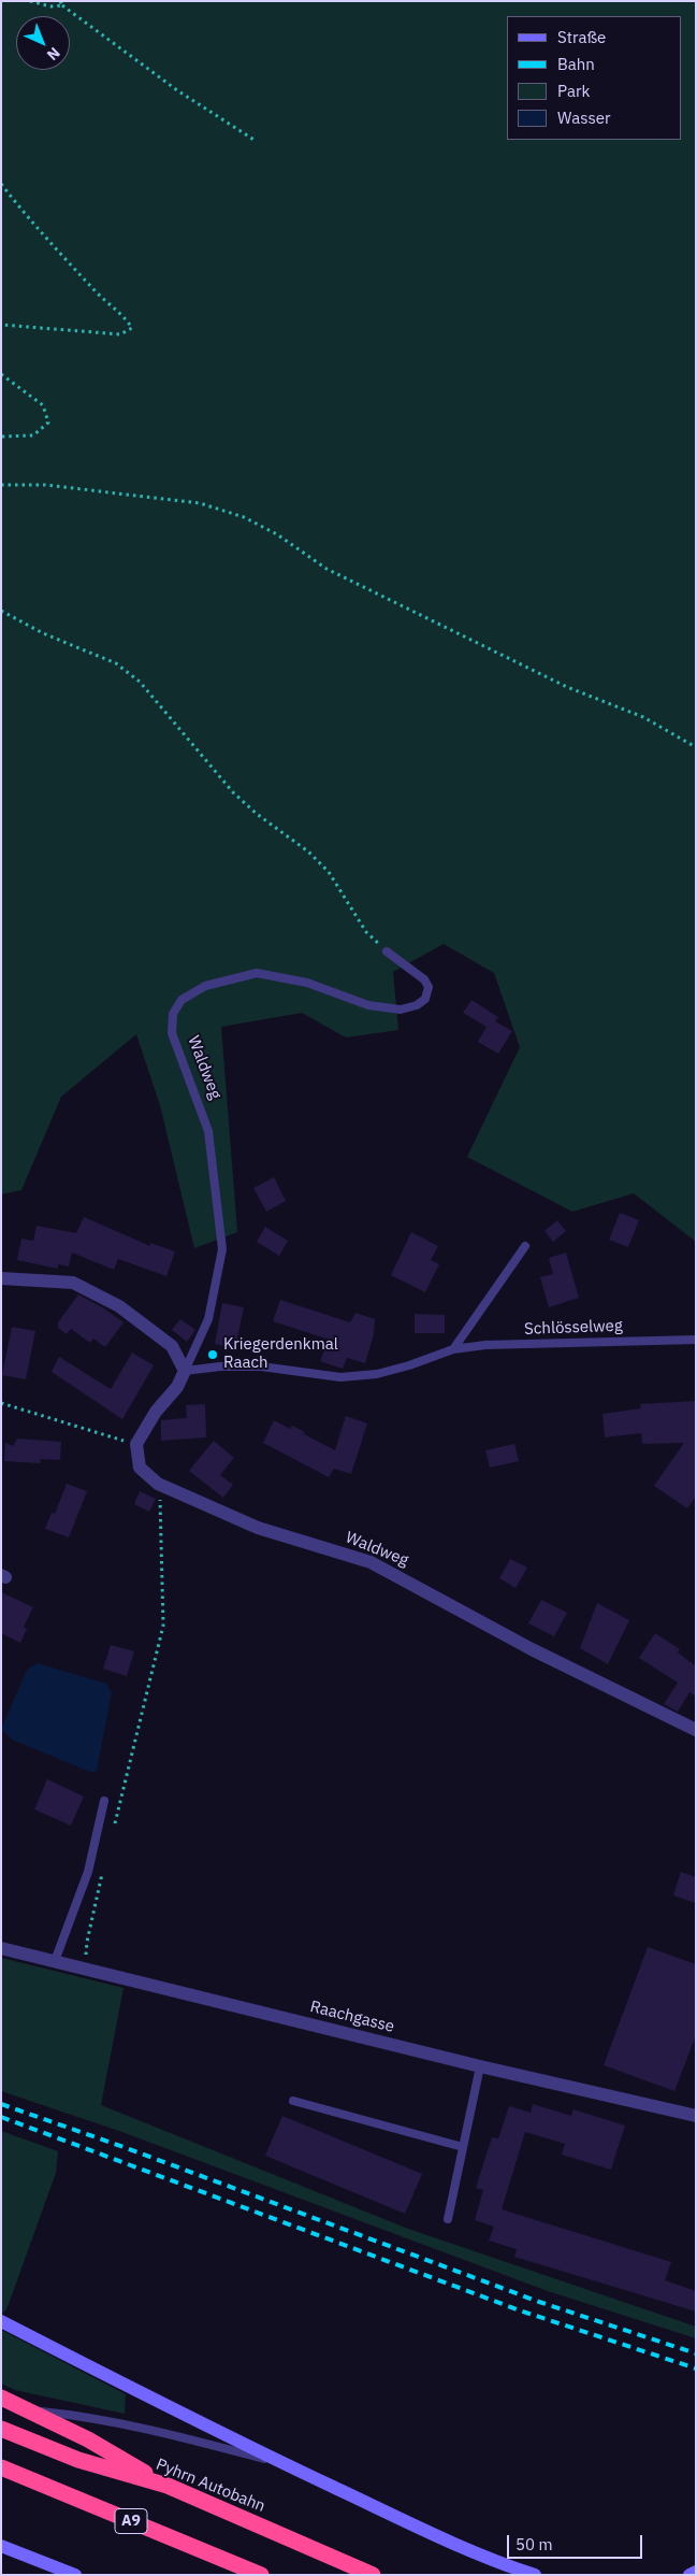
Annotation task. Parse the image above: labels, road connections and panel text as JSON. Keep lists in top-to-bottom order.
{
  "streets": {
    "highway": ["Pyhrn Autobahn", "A9"],
    "street": ["Waldweg", "Raachgasse"],
    "lane": ["Schlösselweg"]
  },
  "crossings": [
    ["Waldweg", "Schlösselweg"]
  ],
  "places": ["Kriegerdenkmal Raach"],
  "legend": [
    "Straße",
    "Bahn",
    "Park",
    "Wasser"
  ],
  "scale_bar": "50 m",
  "north": "bottom right"
}
